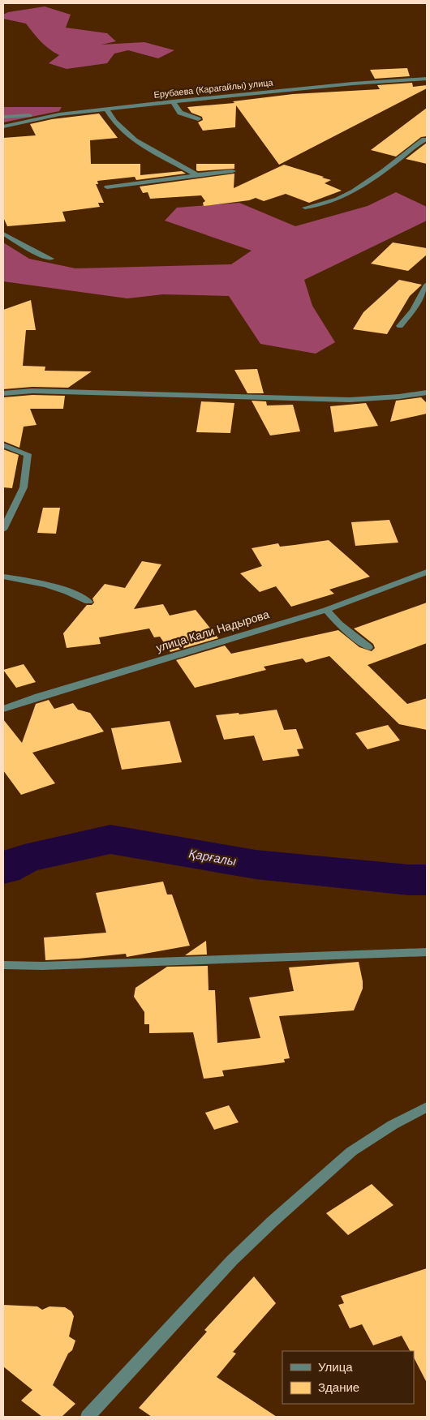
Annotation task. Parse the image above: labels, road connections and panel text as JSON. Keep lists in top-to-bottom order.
{
  "streets": {
    "street": ["Ерубаева (Карагайлы) улица", "улица Кали Надырова"]
  },
  "water": ["Қарғалы"],
  "legend": ["Улица", "Здание"]
}
